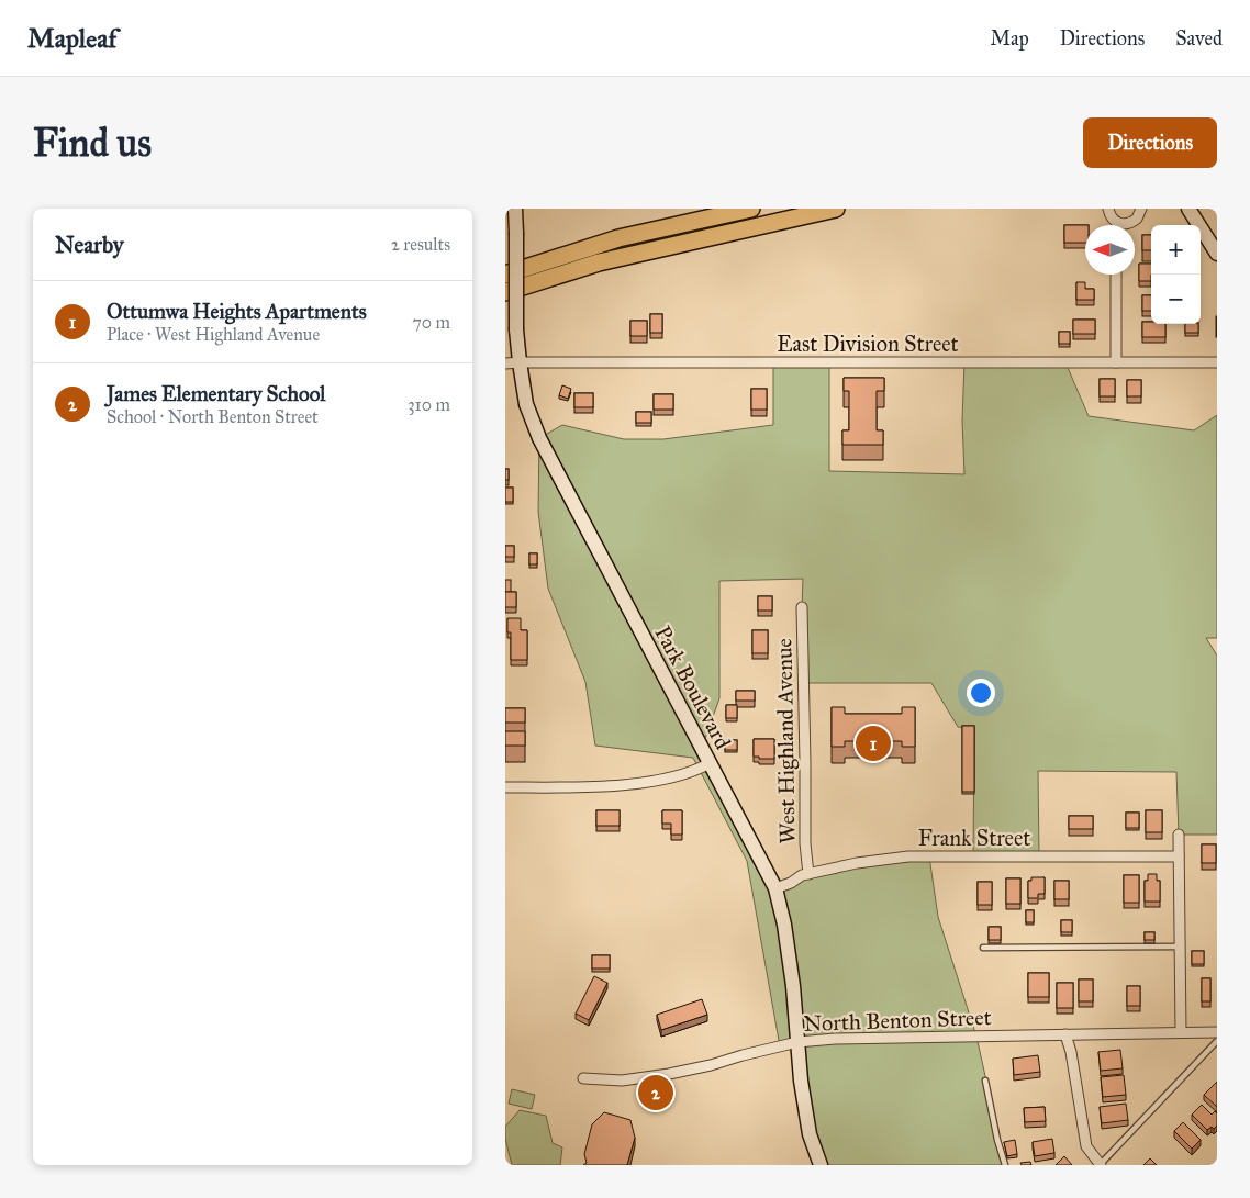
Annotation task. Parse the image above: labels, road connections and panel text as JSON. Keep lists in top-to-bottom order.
{
  "streets": {
    "main road": ["Park Boulevard"],
    "street": [
      "East Division Street",
      "West Highland Avenue",
      "Frank Street",
      "North Benton Street"
    ]
  },
  "crossings": [
    ["East Division Street", "Park Boulevard"],
    ["Park Boulevard", "Frank Street"],
    ["Park Boulevard", "North Benton Street"],
    ["West Highland Avenue", "Frank Street"]
  ],
  "north": "left",
  "page": {
    "header": "Mapleaf",
    "nav": ["Map", "Directions", "Saved"],
    "buttons": "Directions",
    "title": "Find us",
    "heading": ["Nearby", "2 results"],
    "map_buttons": ["+", "−"],
    "list": [
      {
        "mark": "1",
        "name": "Ottumwa Heights Apartments",
        "note": "Place · West Highland Avenue",
        "value": "70 m"
      },
      {
        "mark": "2",
        "name": "James Elementary School",
        "note": "School · North Benton Street",
        "value": "310 m"
      }
    ],
    "pins": ["1", "2"]
  }
}
